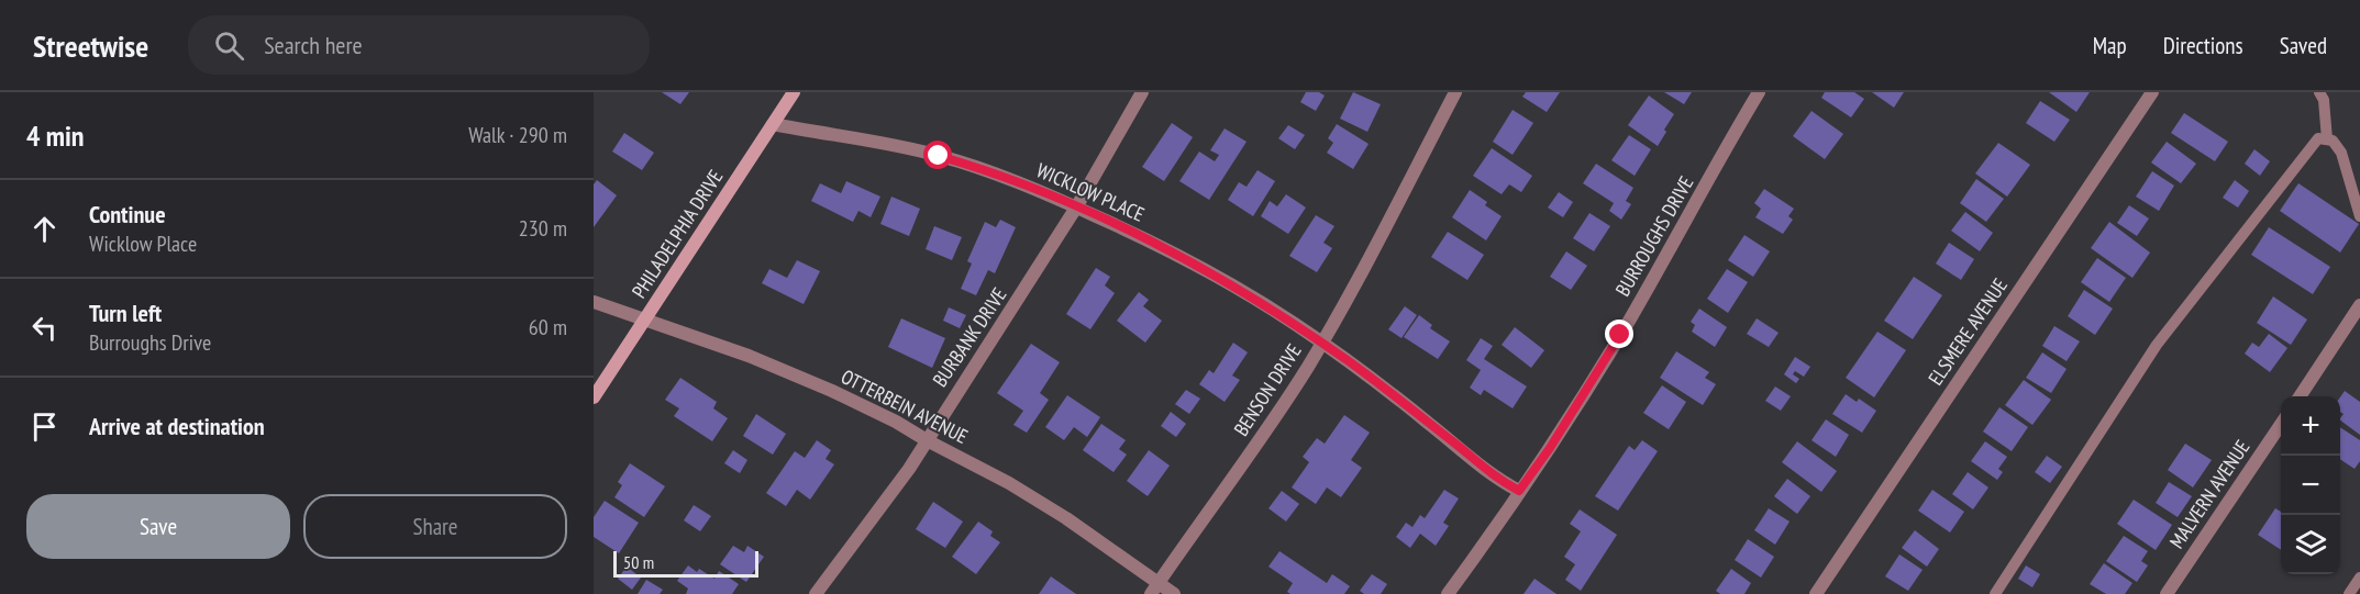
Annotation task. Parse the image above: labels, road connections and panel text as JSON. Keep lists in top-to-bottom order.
{
  "streets": {
    "main road": ["PHILADELPHIA DRIVE"],
    "street": [
      "WICKLOW PLACE",
      "BURROUGHS DRIVE",
      "ELSMERE AVENUE",
      "BURBANK DRIVE",
      "BENSON DRIVE",
      "OTTERBEIN AVENUE",
      "MALVERN AVENUE"
    ]
  },
  "crossings": [
    ["WICKLOW PLACE", "PHILADELPHIA DRIVE"],
    ["WICKLOW PLACE", "BURROUGHS DRIVE"],
    ["WICKLOW PLACE", "BURBANK DRIVE"],
    ["WICKLOW PLACE", "BENSON DRIVE"],
    ["PHILADELPHIA DRIVE", "OTTERBEIN AVENUE"],
    ["BURBANK DRIVE", "OTTERBEIN AVENUE"],
    ["BENSON DRIVE", "OTTERBEIN AVENUE"]
  ],
  "scale_bar": "50 m",
  "page": {
    "header": "Streetwise",
    "search": "Search here",
    "nav": ["Map", "Directions", "Saved"],
    "heading": ["4 min", "Walk · 290 m"],
    "list": [
      ["Continue", "Wicklow Place", "230 m"],
      ["Turn left", "Burroughs Drive", "60 m"],
      "Arrive at destination"
    ],
    "map_buttons": ["+", "−"],
    "buttons": ["Save", "Share"],
    "scale": "50 m"
  }
}
